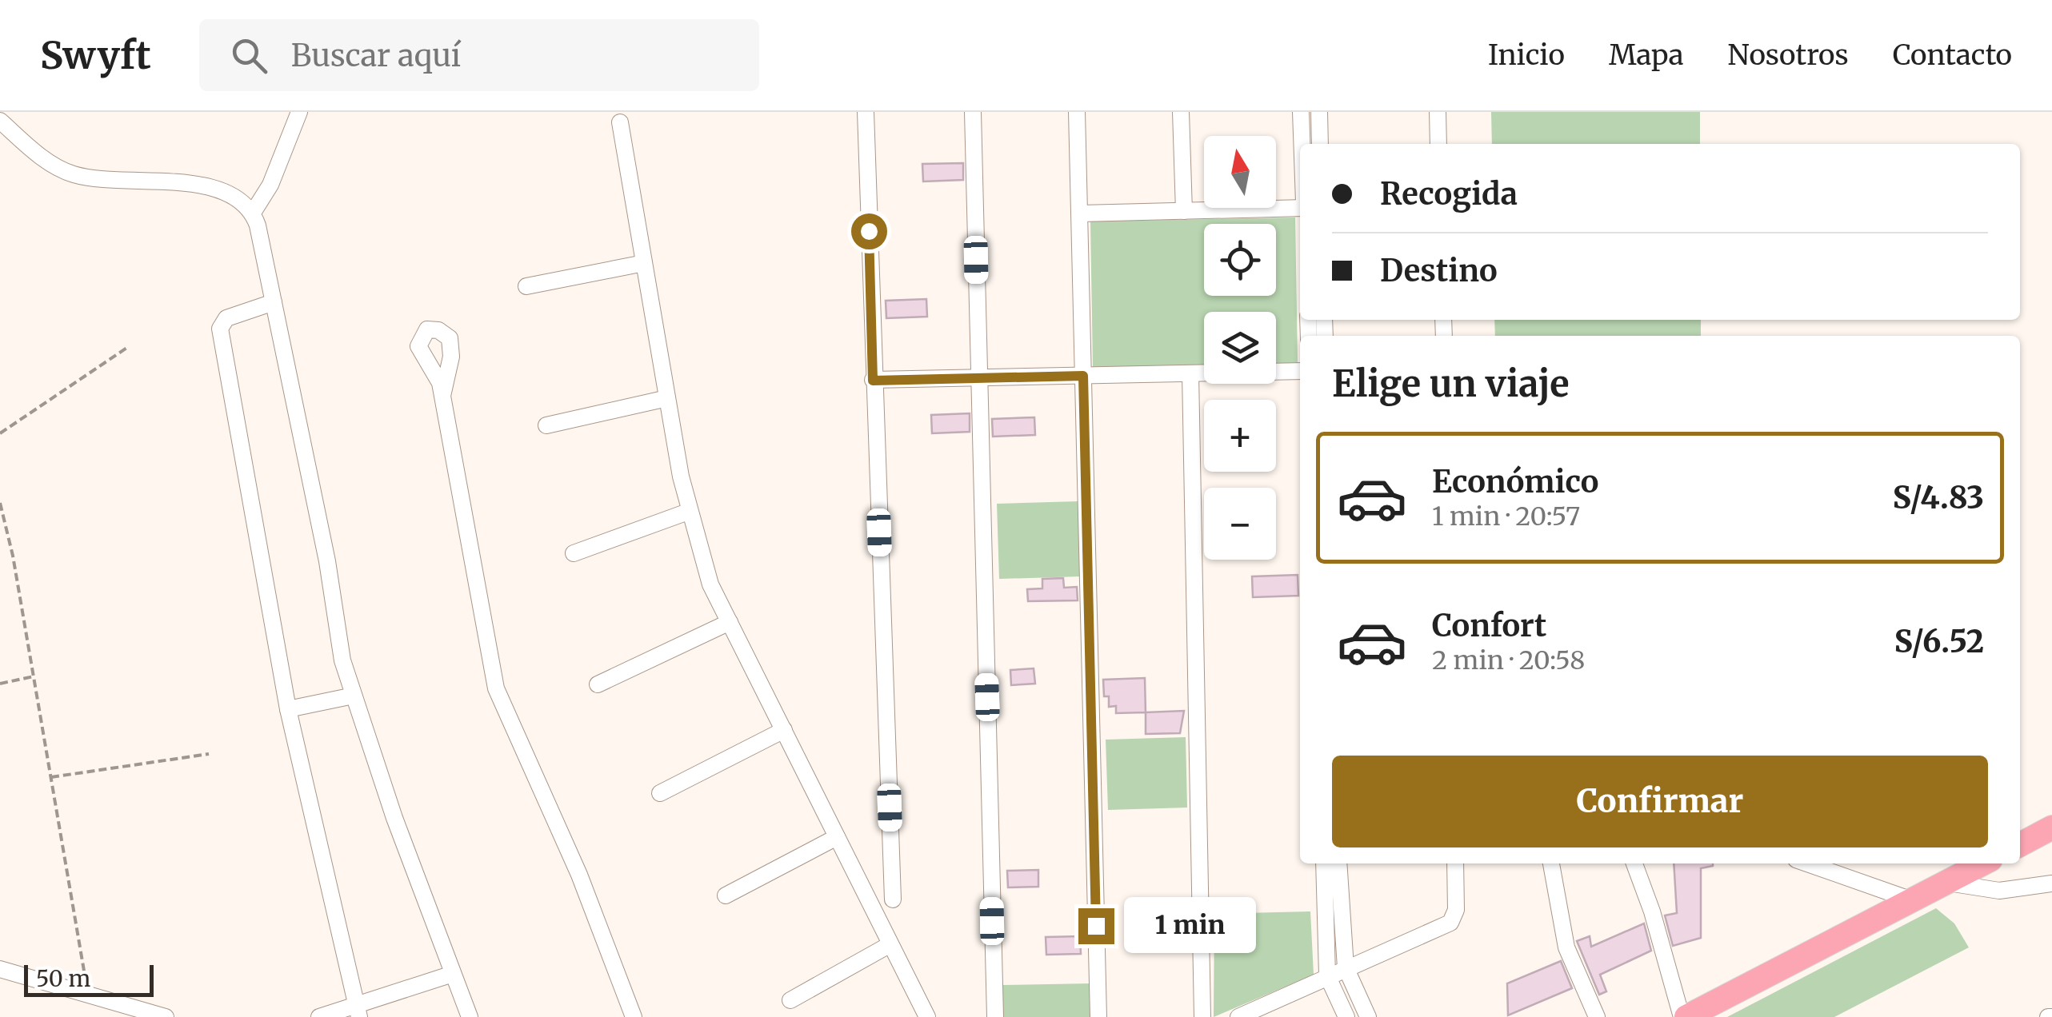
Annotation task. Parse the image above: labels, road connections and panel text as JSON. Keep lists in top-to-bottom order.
{
  "scale_bar": "50 m",
  "north": "top",
  "page": {
    "header": "Swyft",
    "search": "Buscar aquí",
    "nav": [
      "Inicio",
      "Mapa",
      "Nosotros",
      "Contacto"
    ],
    "map_buttons": ["+", "−"],
    "banner": ["Recogida", "Destino"],
    "heading": "Elige un viaje",
    "list": [
      {
        "name": "Económico",
        "note": "1 min · 20:57",
        "value": "S/4.83"
      },
      {
        "name": "Confort",
        "note": "2 min · 20:58",
        "value": "S/6.52"
      }
    ],
    "buttons": "Confirmar",
    "bubble": "1 min",
    "scale": "50 m"
  }
}
